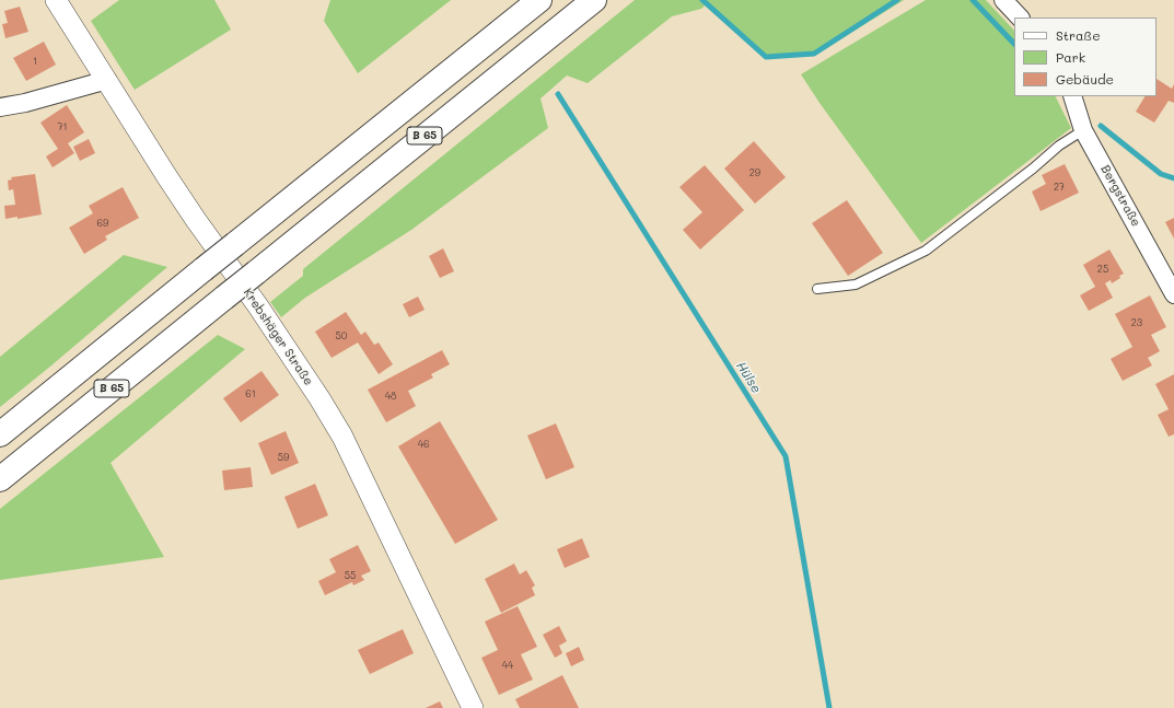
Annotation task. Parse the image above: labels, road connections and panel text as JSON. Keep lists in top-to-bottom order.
{
  "streets": {
    "highway": ["B 65"],
    "street": ["Bergstraße", "Krebshäger Straße"]
  },
  "water": ["Hülse"],
  "house_numbers": [
    "1",
    "71",
    "29",
    "27",
    "69",
    "25",
    "23",
    "50",
    "61",
    "48",
    "46",
    "59",
    "55",
    "44"
  ],
  "legend": ["Straße", "Park", "Gebäude"]
}
